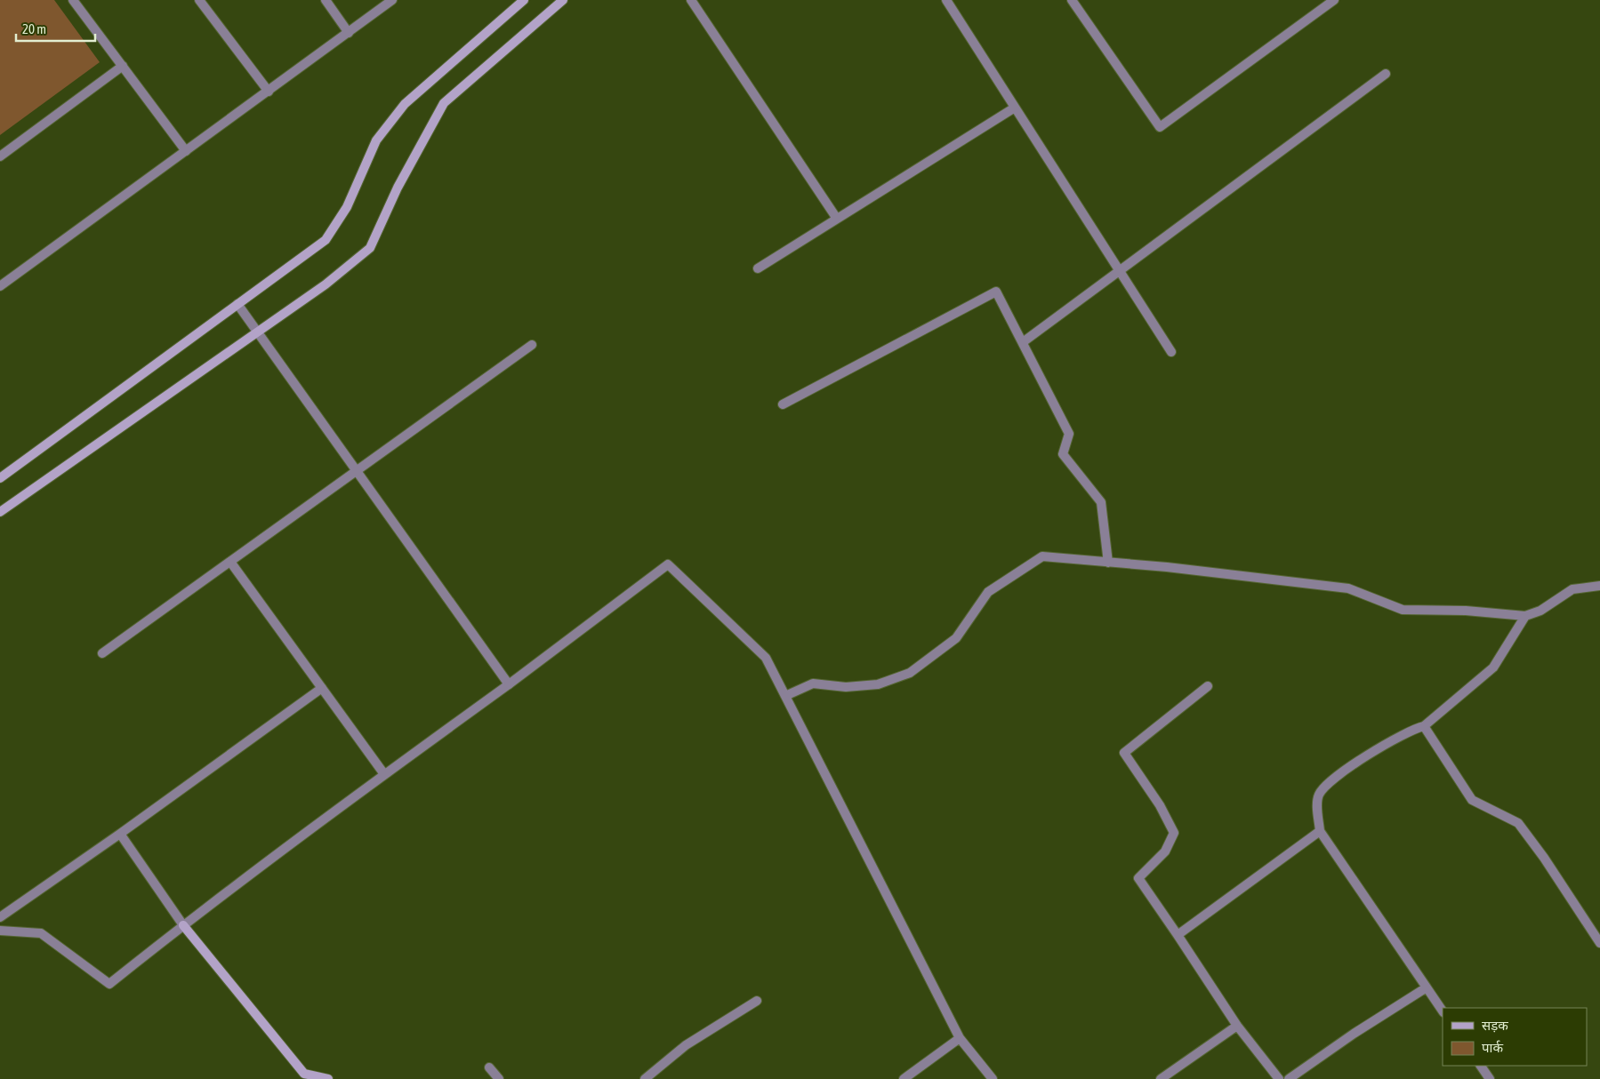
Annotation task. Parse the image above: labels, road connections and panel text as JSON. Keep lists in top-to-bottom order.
{
  "legend": ["सड़क", "पार्क"],
  "scale_bar": "20 m"
}
